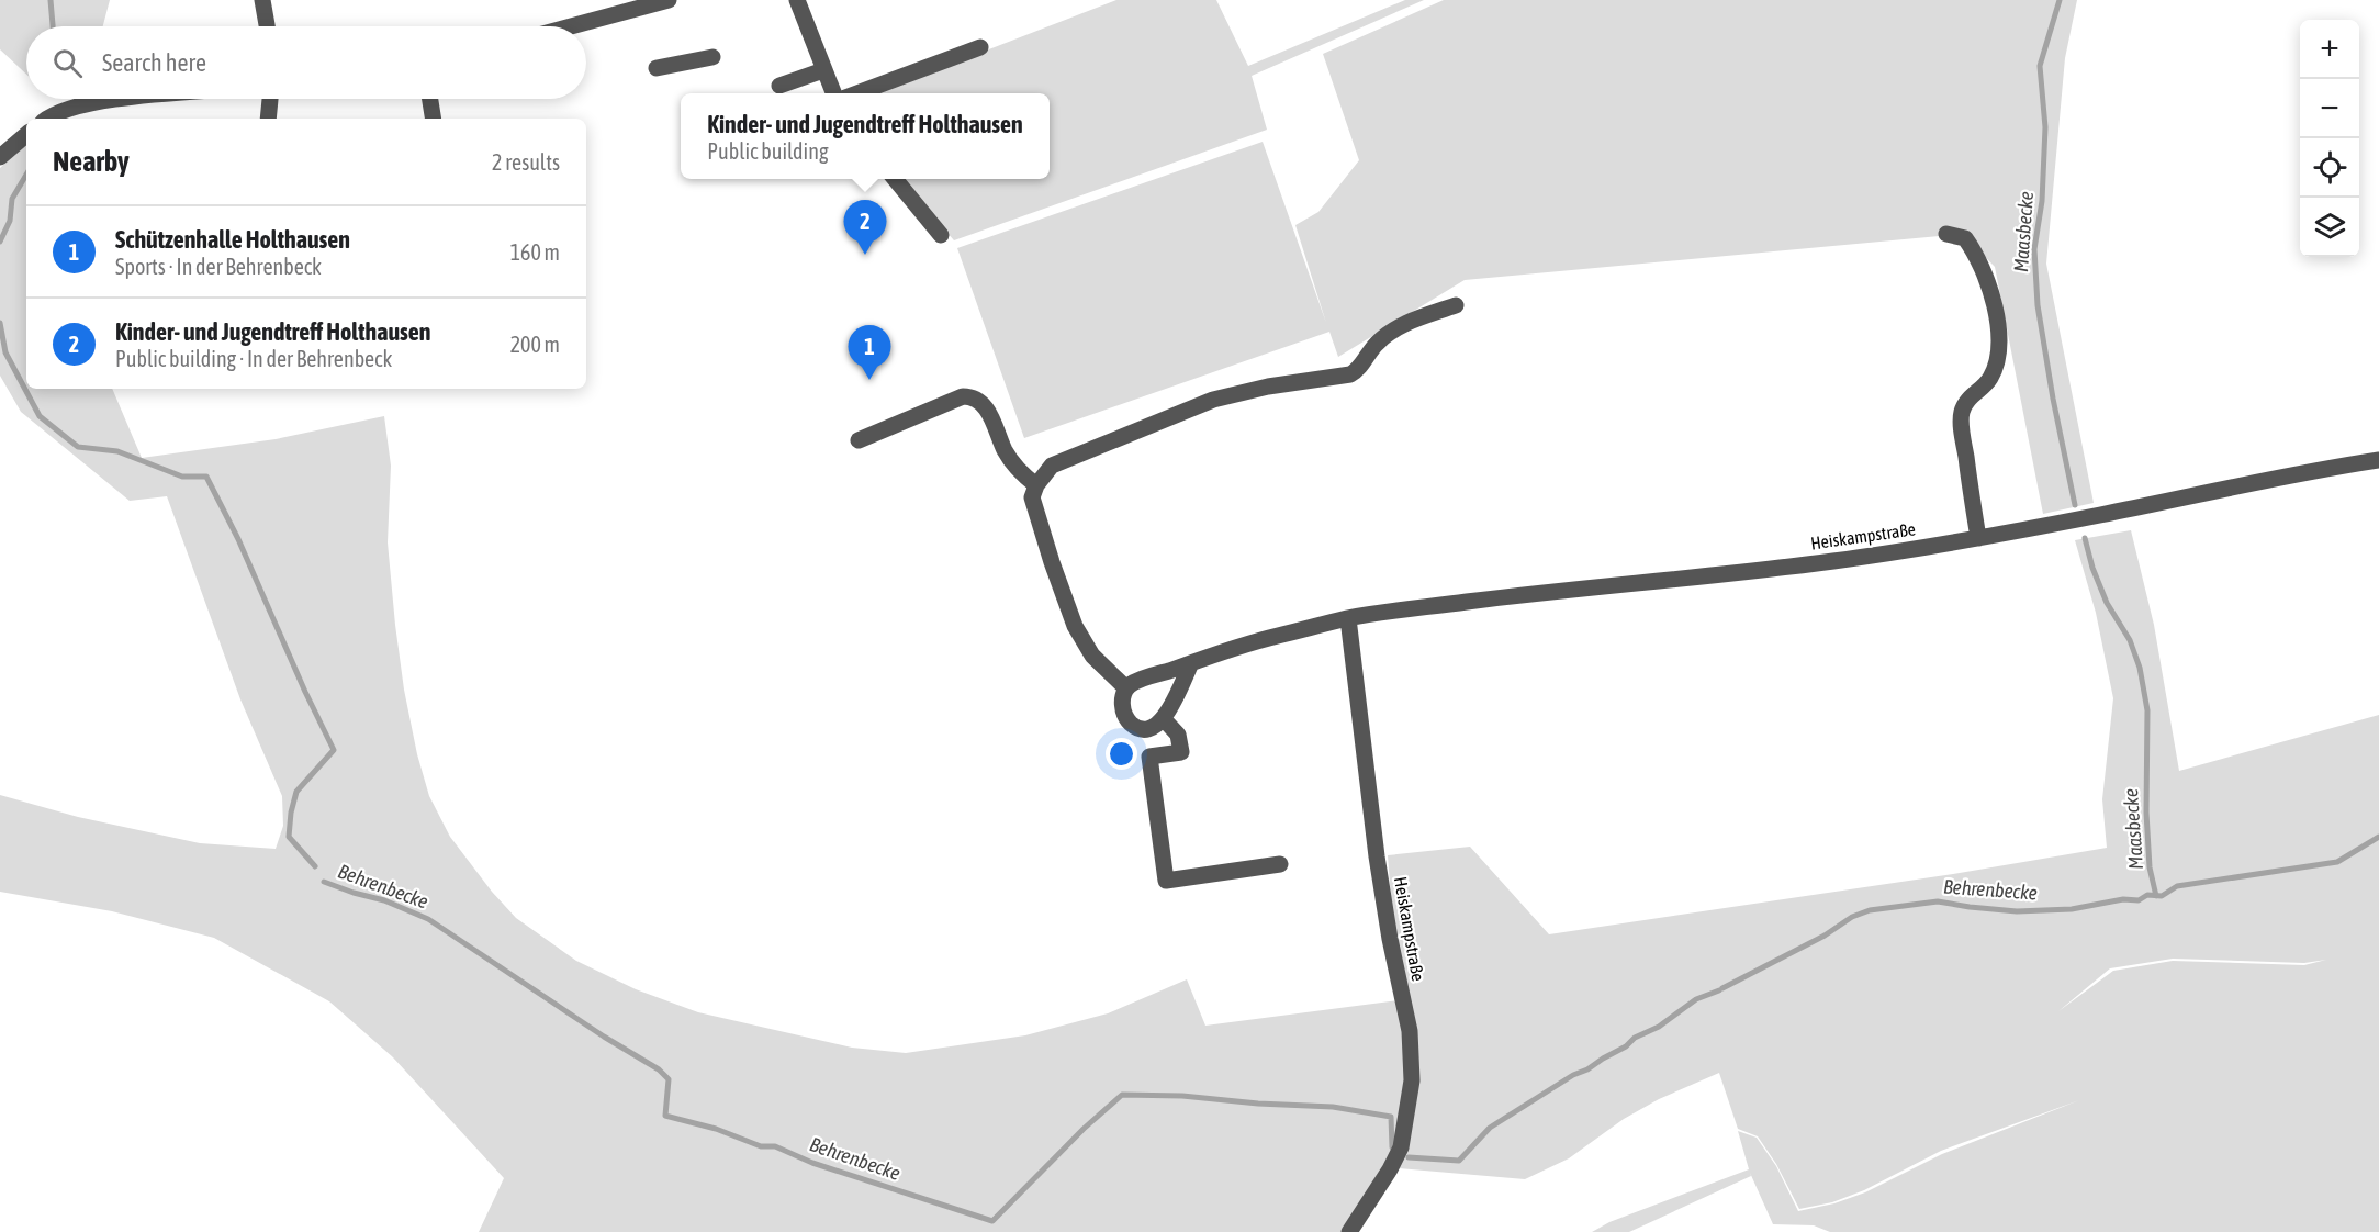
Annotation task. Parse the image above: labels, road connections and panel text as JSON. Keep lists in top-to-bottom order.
{
  "streets": {
    "street": ["Heiskampstraße"]
  },
  "water": ["Maasbecke", "Behrenbecke"],
  "page": {
    "map_buttons": ["+", "−"],
    "search": "Search here",
    "popup": ["Kinder- und Jugendtreff Holthausen", "Public building"],
    "heading": ["Nearby", "2 results"],
    "pins": ["2", "1"],
    "list": [
      {
        "mark": "1",
        "name": "Schützenhalle Holthausen",
        "note": "Sports · In der Behrenbeck",
        "value": "160 m"
      },
      {
        "mark": "2",
        "name": "Kinder- und Jugendtreff Holthausen",
        "note": "Public building · In der Behrenbeck",
        "value": "200 m"
      }
    ]
  }
}
